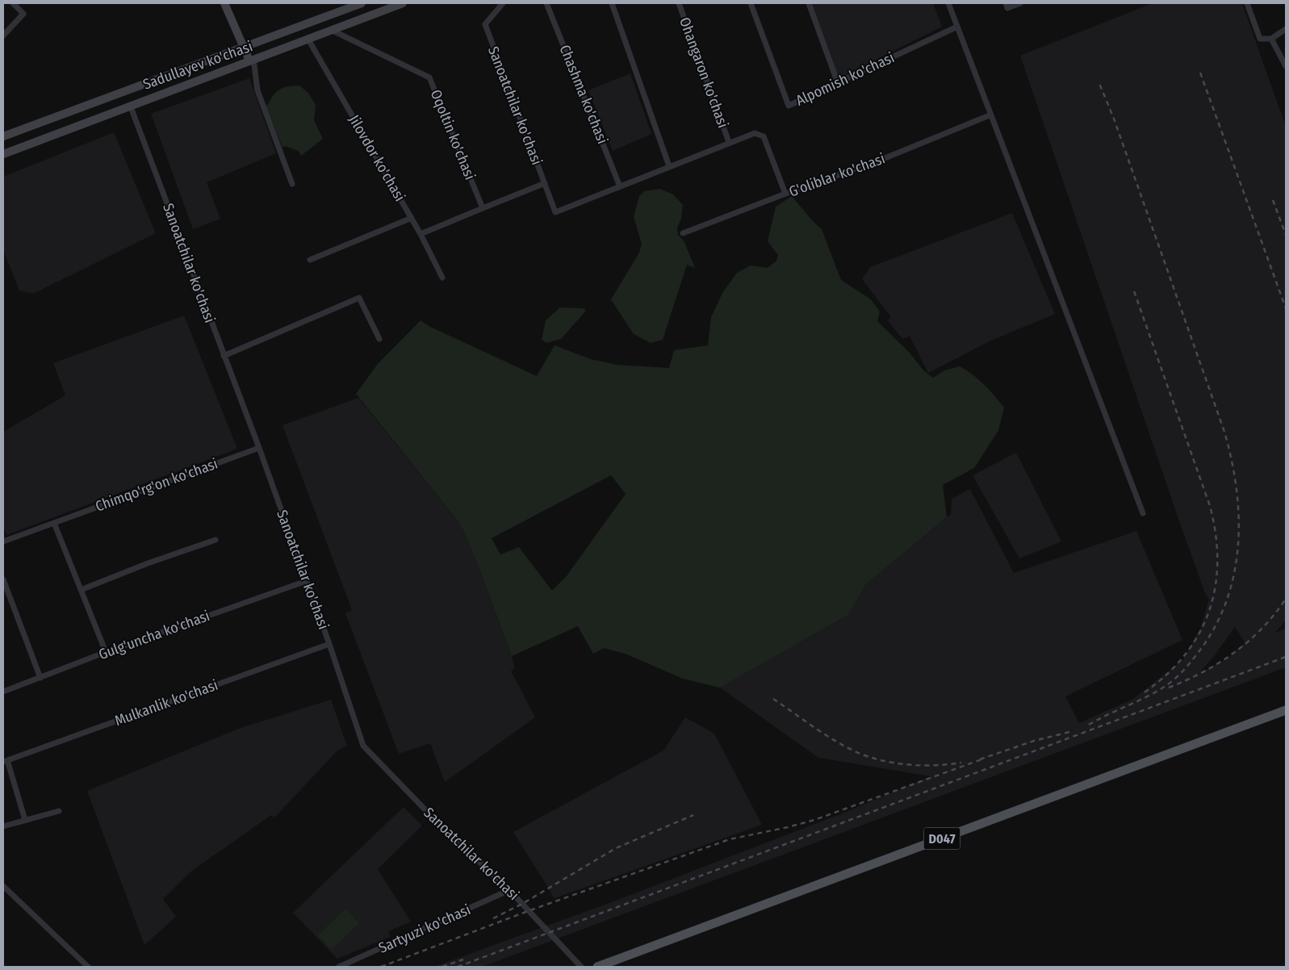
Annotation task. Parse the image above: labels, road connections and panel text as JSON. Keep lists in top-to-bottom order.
{
  "streets": {
    "main road": ["Sadullayev ko'chasi", "D047"],
    "street": [
      "Ohangaron ko'chasi",
      "Alpomish ko'chasi",
      "Chashma ko'chasi",
      "Sanoatchilar ko'chasi",
      "Oqoltin ko'chasi",
      "Jilovdor ko'chasi",
      "G'oliblar ko'chasi",
      "Chimqo'rg'on ko'chasi",
      "Gulg'uncha ko'chasi",
      "Mulkanlik ko'chasi",
      "Sartyuzi ko'chasi"
    ]
  },
  "crossings": [
    ["Sadullayev ko'chasi", "Sanoatchilar ko'chasi"],
    ["Sadullayev ko'chasi", "Oqoltin ko'chasi"],
    ["Sadullayev ko'chasi", "Jilovdor ko'chasi"],
    ["Chashma ko'chasi", "Sanoatchilar ko'chasi"],
    ["Sanoatchilar ko'chasi", "Chimqo'rg'on ko'chasi"],
    ["Sanoatchilar ko'chasi", "Gulg'uncha ko'chasi"],
    ["Sanoatchilar ko'chasi", "Mulkanlik ko'chasi"],
    ["Sanoatchilar ko'chasi", "Sartyuzi ko'chasi"]
  ]
}
